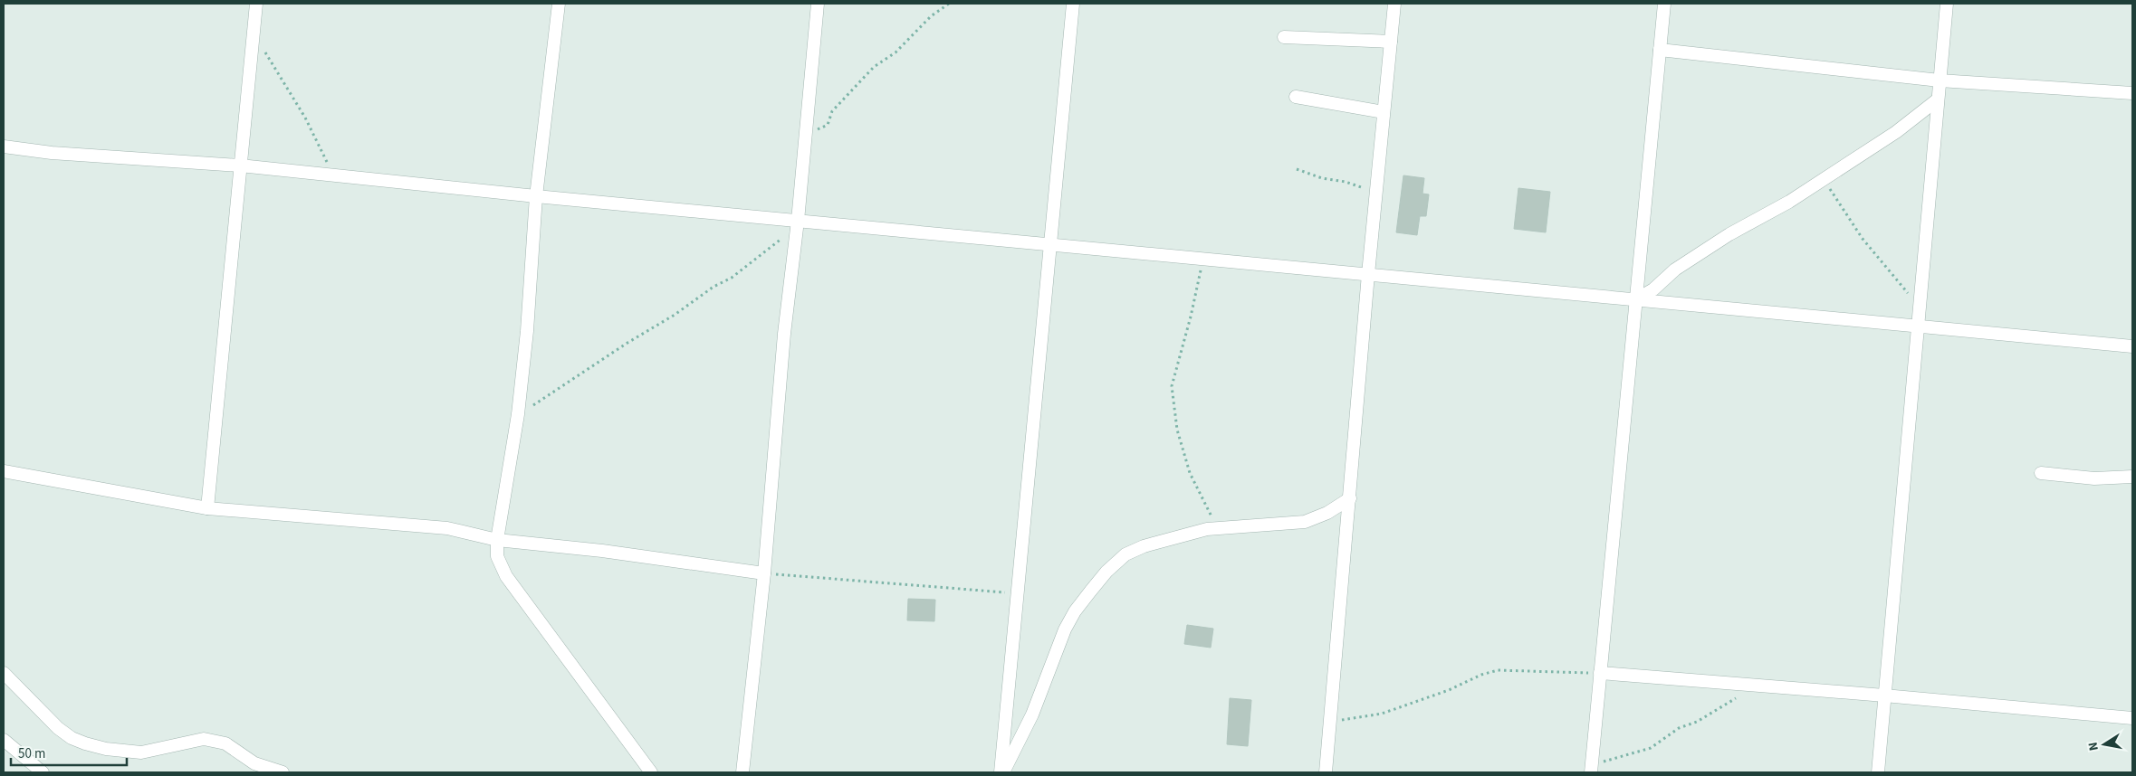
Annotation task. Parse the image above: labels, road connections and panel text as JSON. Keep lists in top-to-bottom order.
{
  "scale_bar": "50 m",
  "north": "left"
}
